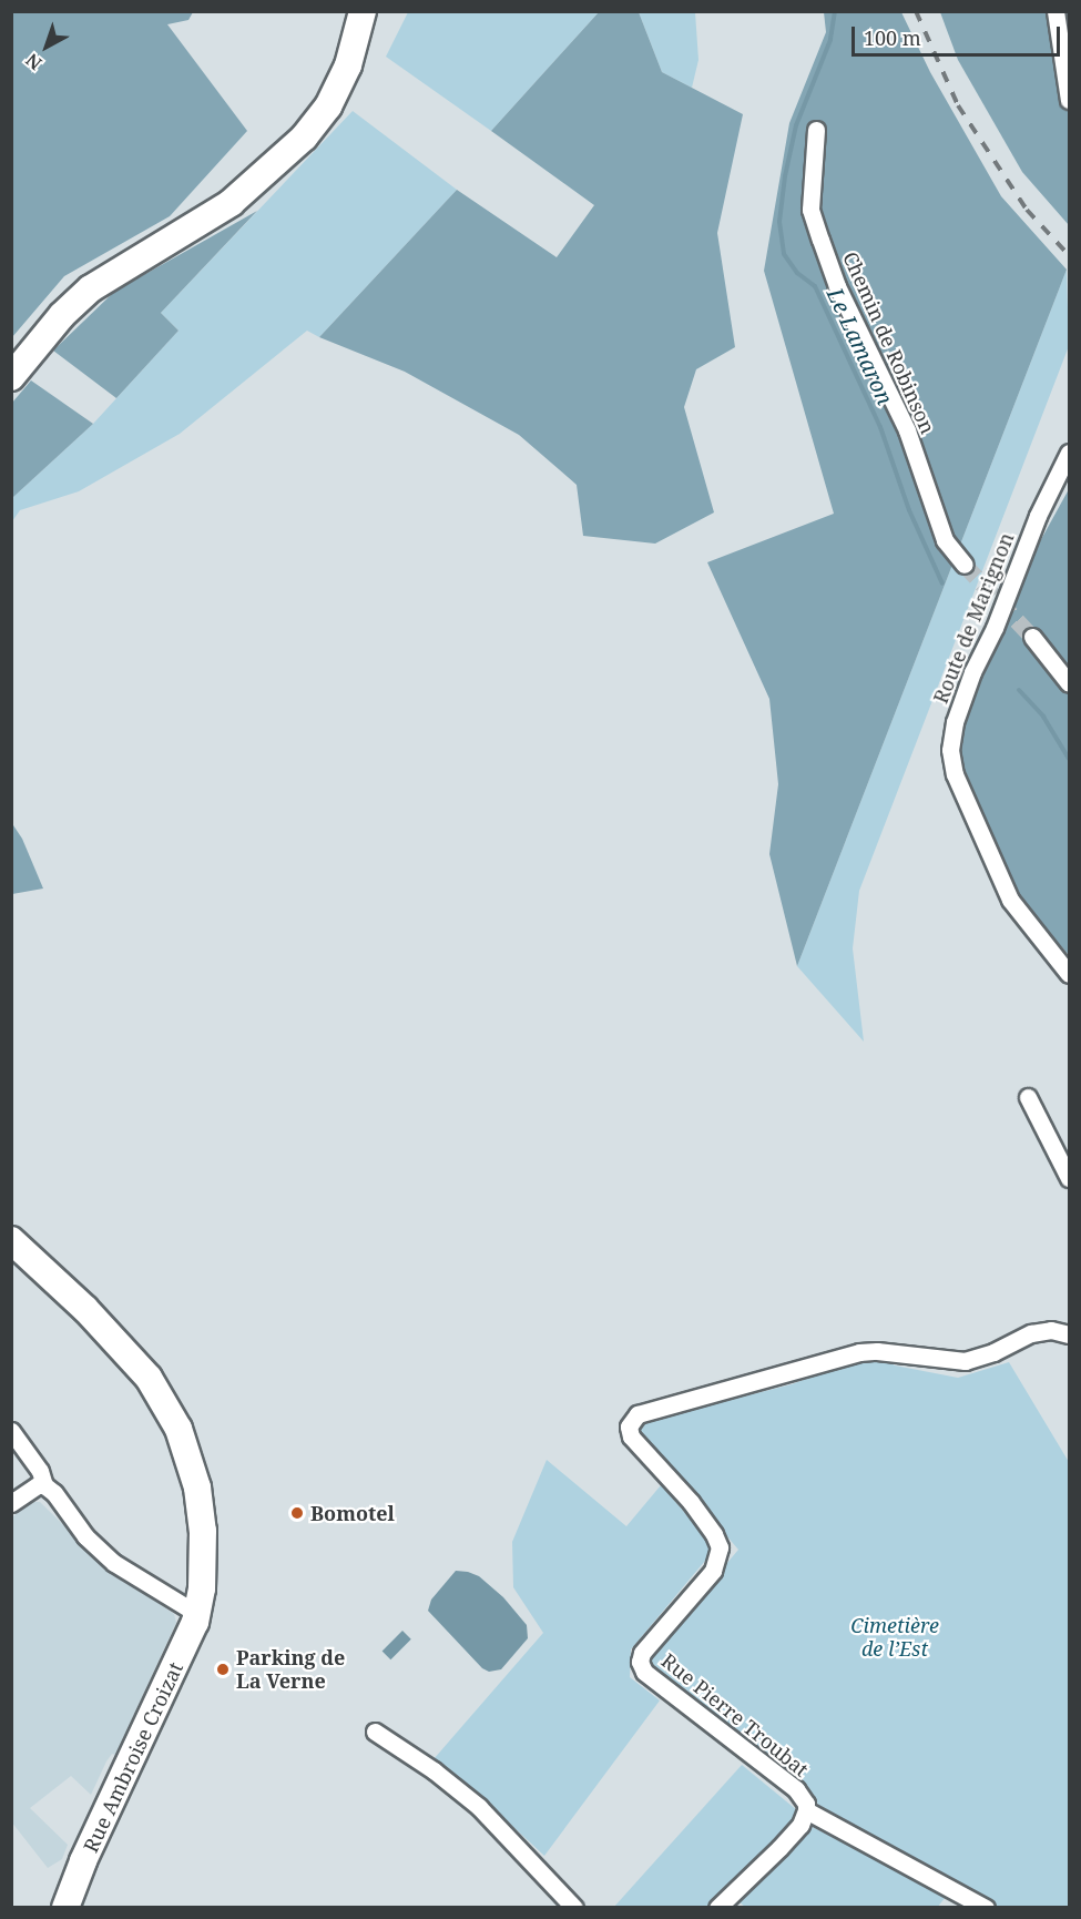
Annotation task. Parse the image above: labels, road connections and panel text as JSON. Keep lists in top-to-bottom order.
{
  "streets": {
    "main road": ["Rue Ambroise Croizat"],
    "street": ["Chemin de Robinson", "Route de Marignon", "Rue Pierre Troubat"]
  },
  "water": ["Le Lamaron"],
  "parks": ["Cimetière de l’Est"],
  "places": ["Bomotel", "Parking de La Verne"],
  "scale_bar": "100 m",
  "north": "bottom left"
}
